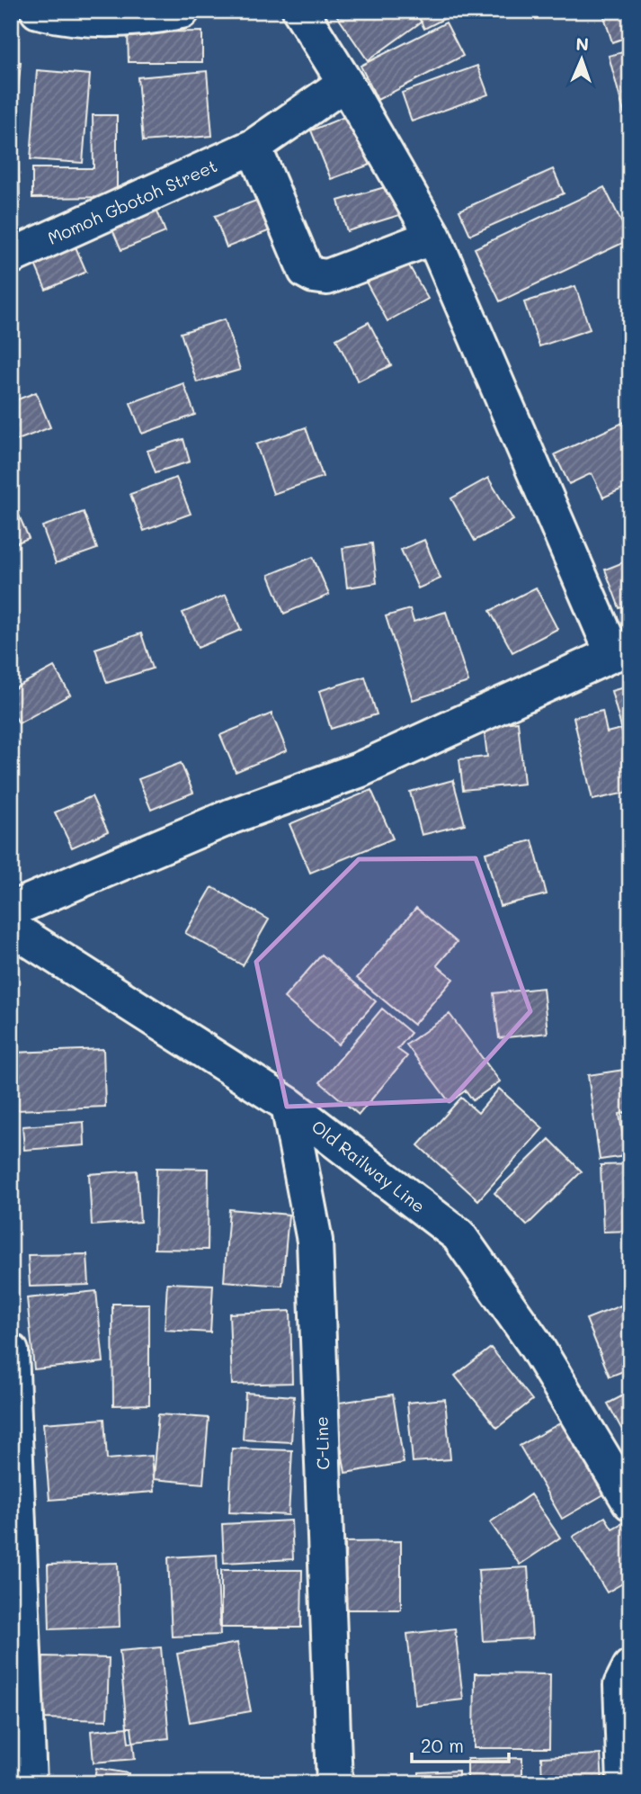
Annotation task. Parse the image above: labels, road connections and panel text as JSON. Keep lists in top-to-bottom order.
{
  "streets": {
    "street": ["Momoh Gbotoh Street", "Old Railway Line", "C-Line"]
  },
  "crossings": [
    ["Old Railway Line", "C-Line"]
  ],
  "scale_bar": "20 m",
  "north": "top"
}
